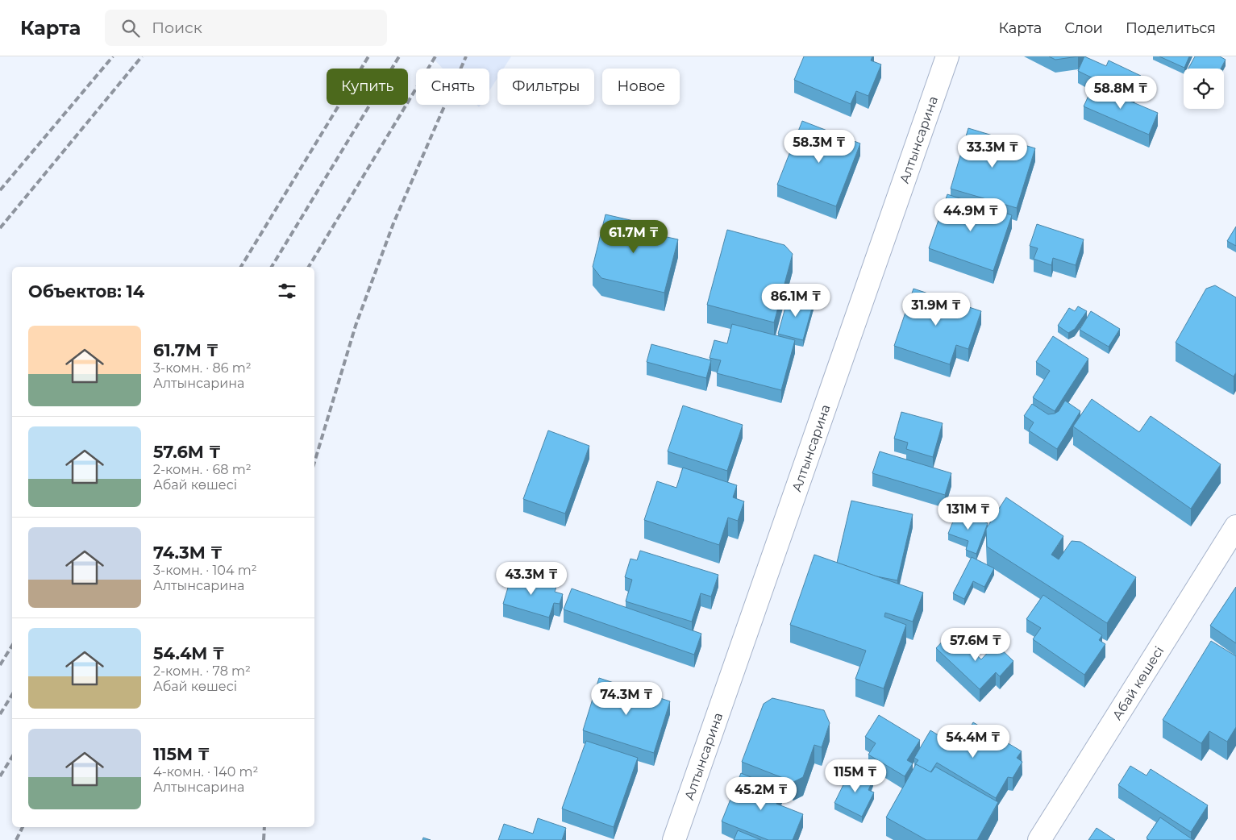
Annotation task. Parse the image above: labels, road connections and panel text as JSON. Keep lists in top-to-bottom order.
{
  "streets": {
    "street": ["Алтынсарина", "Абай көшесі"]
  },
  "page": {
    "header": "Карта",
    "search": "Поиск",
    "nav": ["Карта", "Слои", "Поделиться"],
    "chip": [
      "Купить",
      "Снять",
      "Фильтры",
      "Новое"
    ],
    "price": [
      "58.8M ₸",
      "58.3M ₸",
      "33.3M ₸",
      "44.9M ₸",
      "61.7M ₸",
      "86.1M ₸",
      "31.9M ₸",
      "131M ₸",
      "43.3M ₸",
      "57.6M ₸",
      "74.3M ₸",
      "54.4M ₸",
      "115M ₸",
      "45.2M ₸"
    ],
    "heading": "Объектов: 14",
    "list": [
      {
        "name": "61.7M ₸",
        "note": "3-комн. · 86 m² · Алтынсарина"
      },
      {
        "name": "57.6M ₸",
        "note": "2-комн. · 68 m² · Абай көшесі"
      },
      {
        "name": "74.3M ₸",
        "note": "3-комн. · 104 m² · Алтынсарина"
      },
      {
        "name": "54.4M ₸",
        "note": "2-комн. · 78 m² · Абай көшесі"
      },
      {
        "name": "115M ₸",
        "note": "4-комн. · 140 m² · Алтынсарина"
      }
    ]
  }
}
